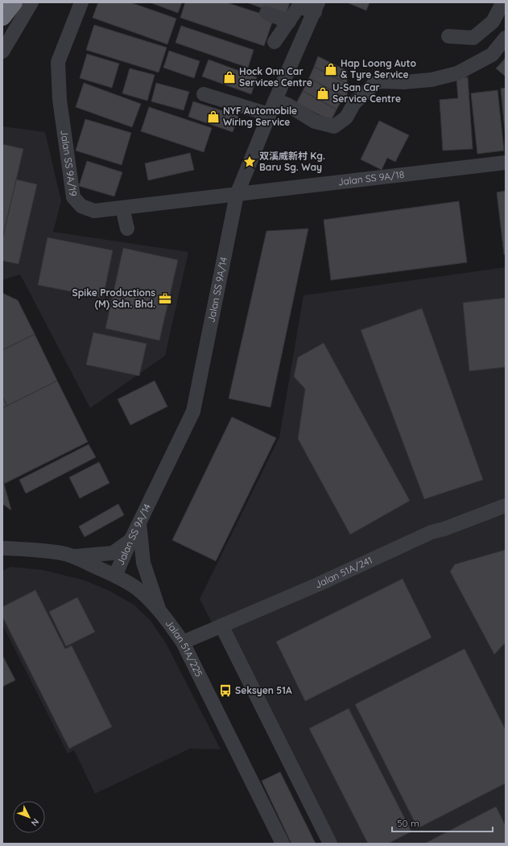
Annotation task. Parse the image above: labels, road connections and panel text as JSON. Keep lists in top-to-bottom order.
{
  "streets": {
    "street": [
      "Jalan SS 9A/19",
      "Jalan SS 9A/18",
      "Jalan SS 9A/14",
      "Jalan 51A/241",
      "Jalan 51A/225"
    ]
  },
  "crossings": [
    ["Jalan SS 9A/19", "Jalan SS 9A/18"],
    ["Jalan SS 9A/19", "Jalan SS 9A/14"],
    ["Jalan SS 9A/18", "Jalan SS 9A/14"],
    ["Jalan SS 9A/14", "Jalan 51A/225"],
    ["Jalan 51A/241", "Jalan 51A/225"]
  ],
  "places": {
    "shop": [
      "Hap Loong Auto & Tyre Service",
      "Hock Onn Car Services Centre",
      "U-San Car Service Centre",
      "NYF Automobile Wiring Service"
    ],
    "place": ["双溪威新村 Kg. Baru Sg. Way"],
    "office": ["Spike Productions (M) Sdn. Bhd."],
    "bus stop": ["Seksyen 51A"]
  },
  "scale_bar": "50 m",
  "north": "bottom right"
}
